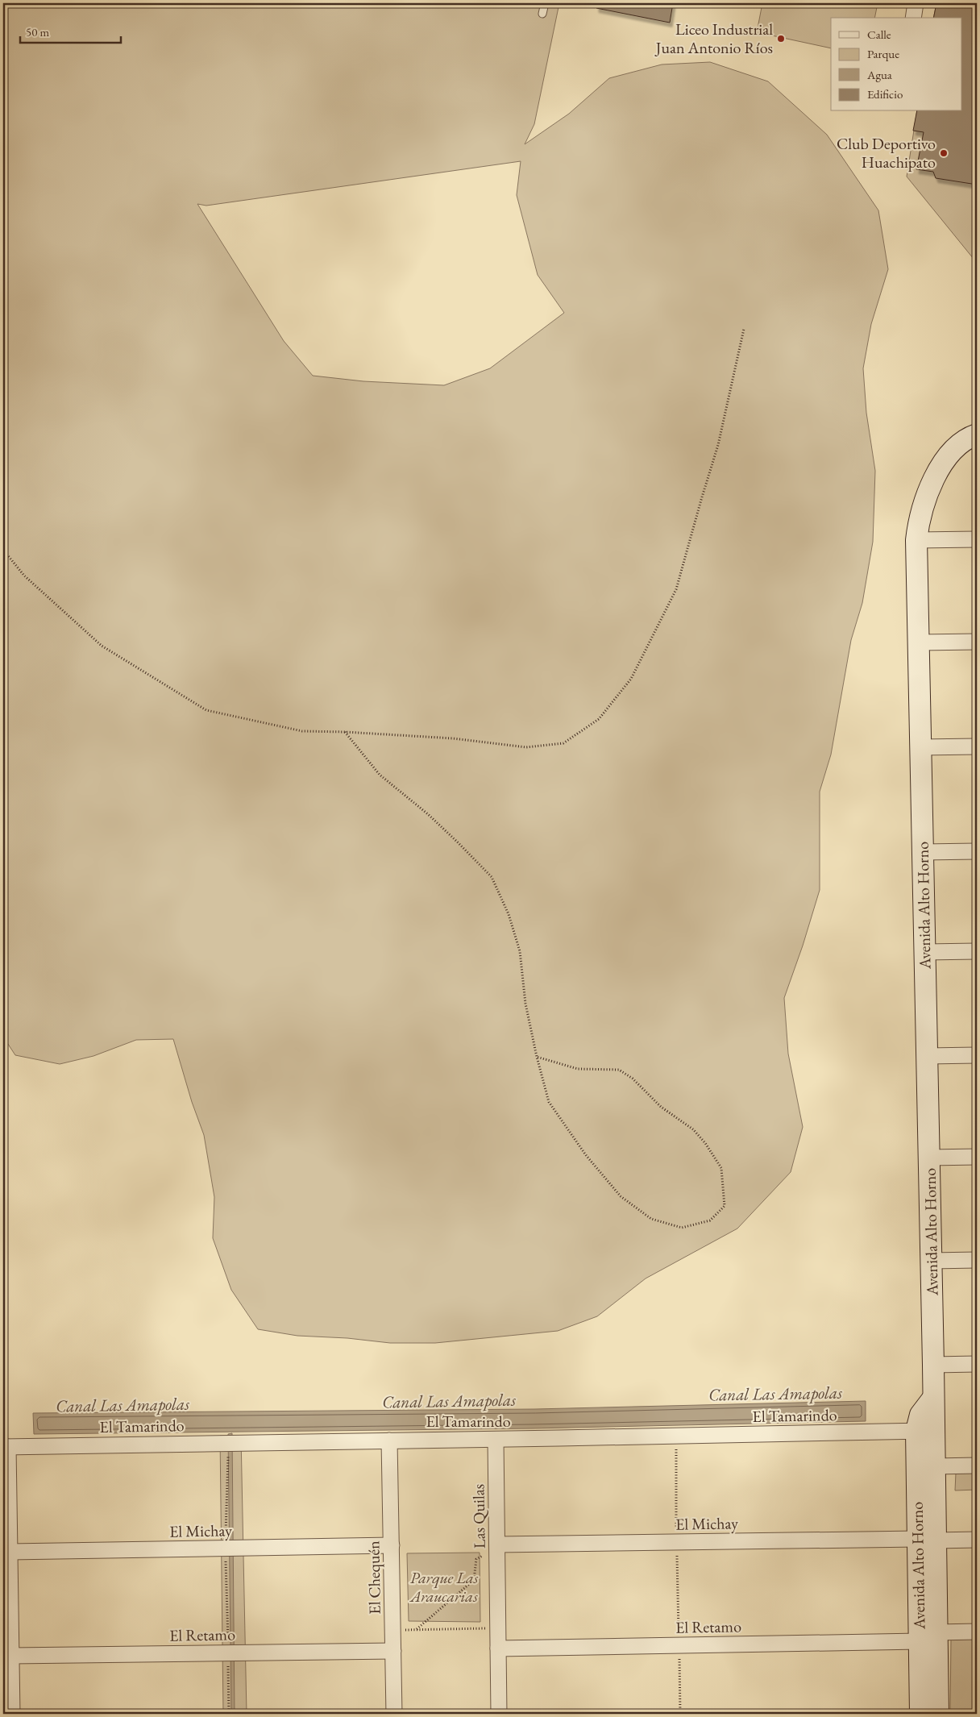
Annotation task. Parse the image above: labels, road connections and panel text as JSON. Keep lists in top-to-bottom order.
{
  "streets": {
    "street": [
      "Avenida Alto Horno",
      "El Tamarindo",
      "Las Quilas",
      "El Michay",
      "El Chequén",
      "El Retamo"
    ]
  },
  "crossings": [
    ["Avenida Alto Horno", "El Tamarindo"],
    ["Avenida Alto Horno", "El Michay"],
    ["Avenida Alto Horno", "El Retamo"],
    ["El Tamarindo", "Las Quilas"],
    ["El Tamarindo", "El Chequén"],
    ["Las Quilas", "El Michay"],
    ["Las Quilas", "El Retamo"],
    ["El Michay", "El Chequén"],
    ["El Chequén", "El Retamo"]
  ],
  "water": ["Canal Las Amapolas"],
  "parks": ["Parque Las Araucarias"],
  "places": ["Liceo Industrial Juan Antonio Ríos", "Club Deportivo Huachipato"],
  "legend": [
    "Calle",
    "Parque",
    "Agua",
    "Edificio"
  ],
  "scale_bar": "50 m"
}
